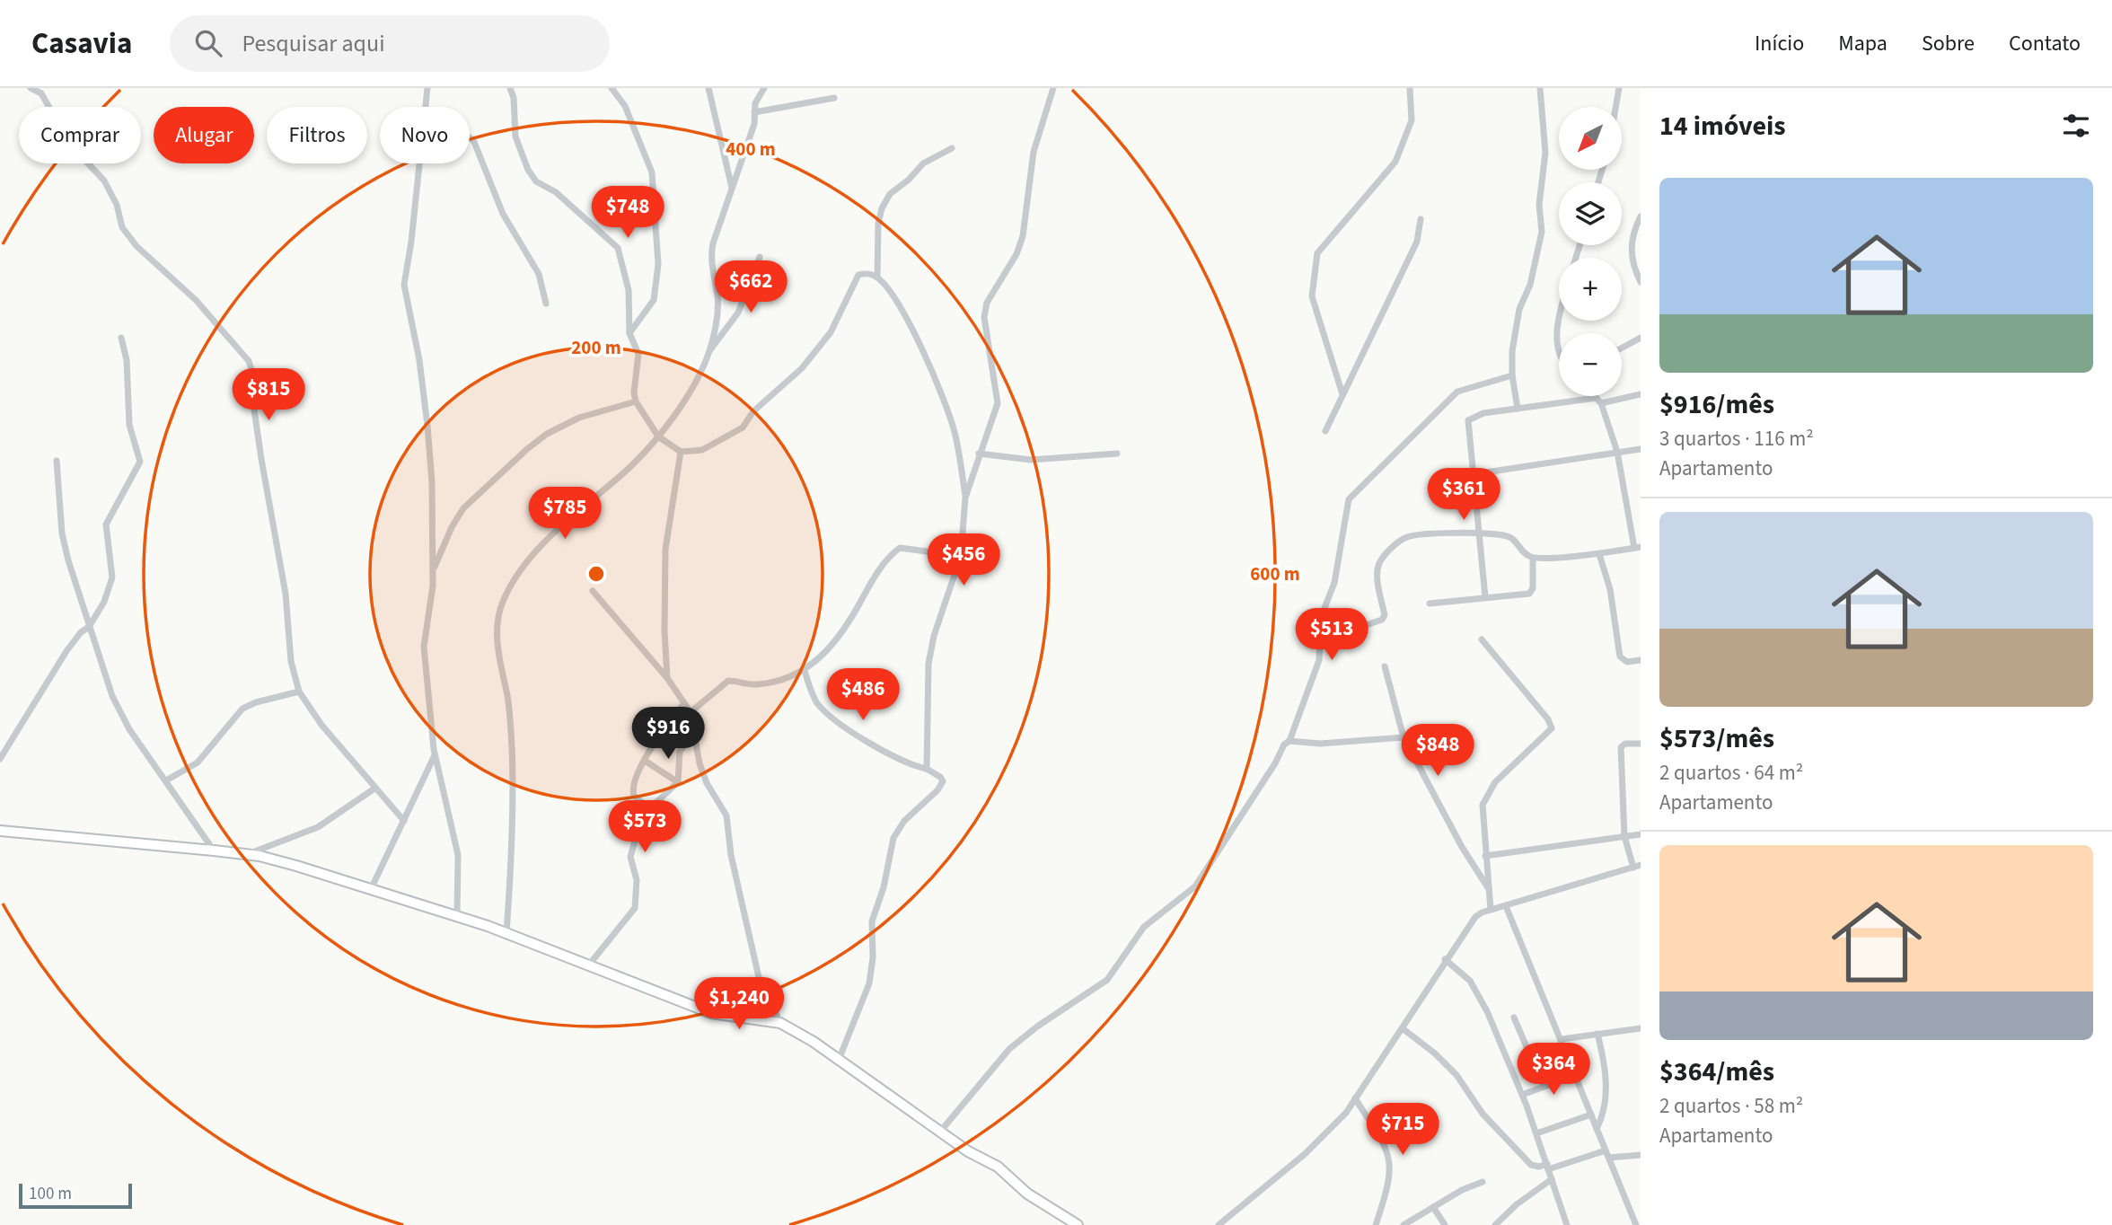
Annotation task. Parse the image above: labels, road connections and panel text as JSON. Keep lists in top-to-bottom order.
{
  "scale_bar": "100 m",
  "north": "bottom left",
  "page": {
    "header": "Casavia",
    "search": "Pesquisar aqui",
    "nav": [
      "Início",
      "Mapa",
      "Sobre",
      "Contato"
    ],
    "heading": "14 imóveis",
    "map_buttons": ["+", "−"],
    "chip": [
      "Comprar",
      "Alugar",
      "Filtros",
      "Novo"
    ],
    "list": [
      {
        "name": "$916/mês",
        "note": "3 quartos · 116 m² · Apartamento"
      },
      {
        "name": "$573/mês",
        "note": "2 quartos · 64 m² · Apartamento"
      },
      {
        "name": "$364/mês",
        "note": "2 quartos · 58 m² · Apartamento"
      }
    ],
    "price": [
      "$748",
      "$662",
      "$815",
      "$361",
      "$785",
      "$456",
      "$513",
      "$486",
      "$916",
      "$848",
      "$573",
      "$1,240",
      "$364",
      "$715"
    ],
    "scale": "100 m"
  },
  "rings": ["400 m", "200 m", "600 m"]
}
